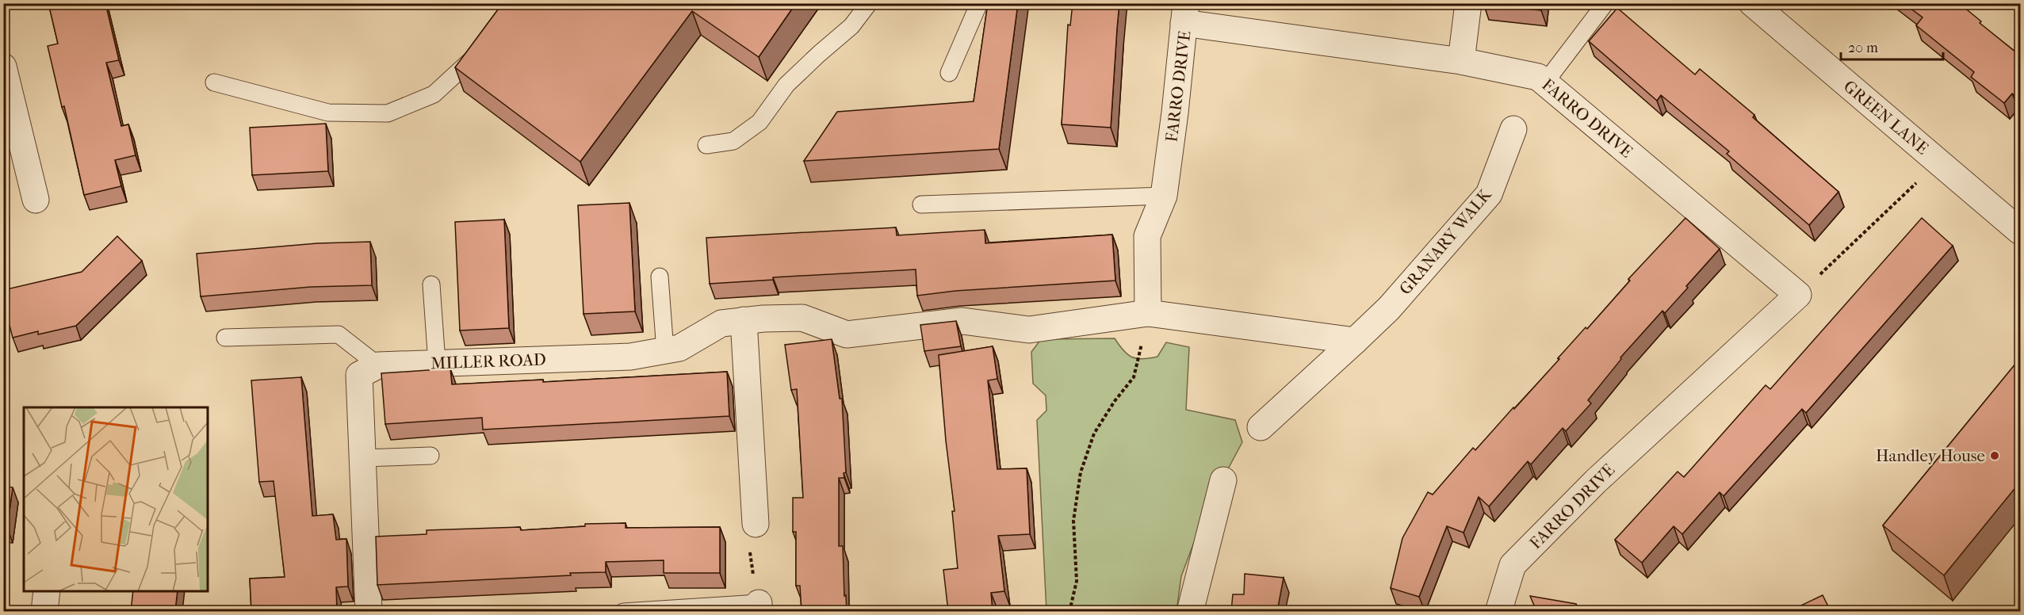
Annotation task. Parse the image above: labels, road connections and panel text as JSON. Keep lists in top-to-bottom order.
{
  "streets": {
    "street": [
      "FARRO DRIVE",
      "GREEN LANE",
      "GRANARY WALK",
      "MILLER ROAD"
    ]
  },
  "crossings": [
    ["FARRO DRIVE", "MILLER ROAD"]
  ],
  "places": ["Handley House"],
  "scale_bar": "20 m"
}
